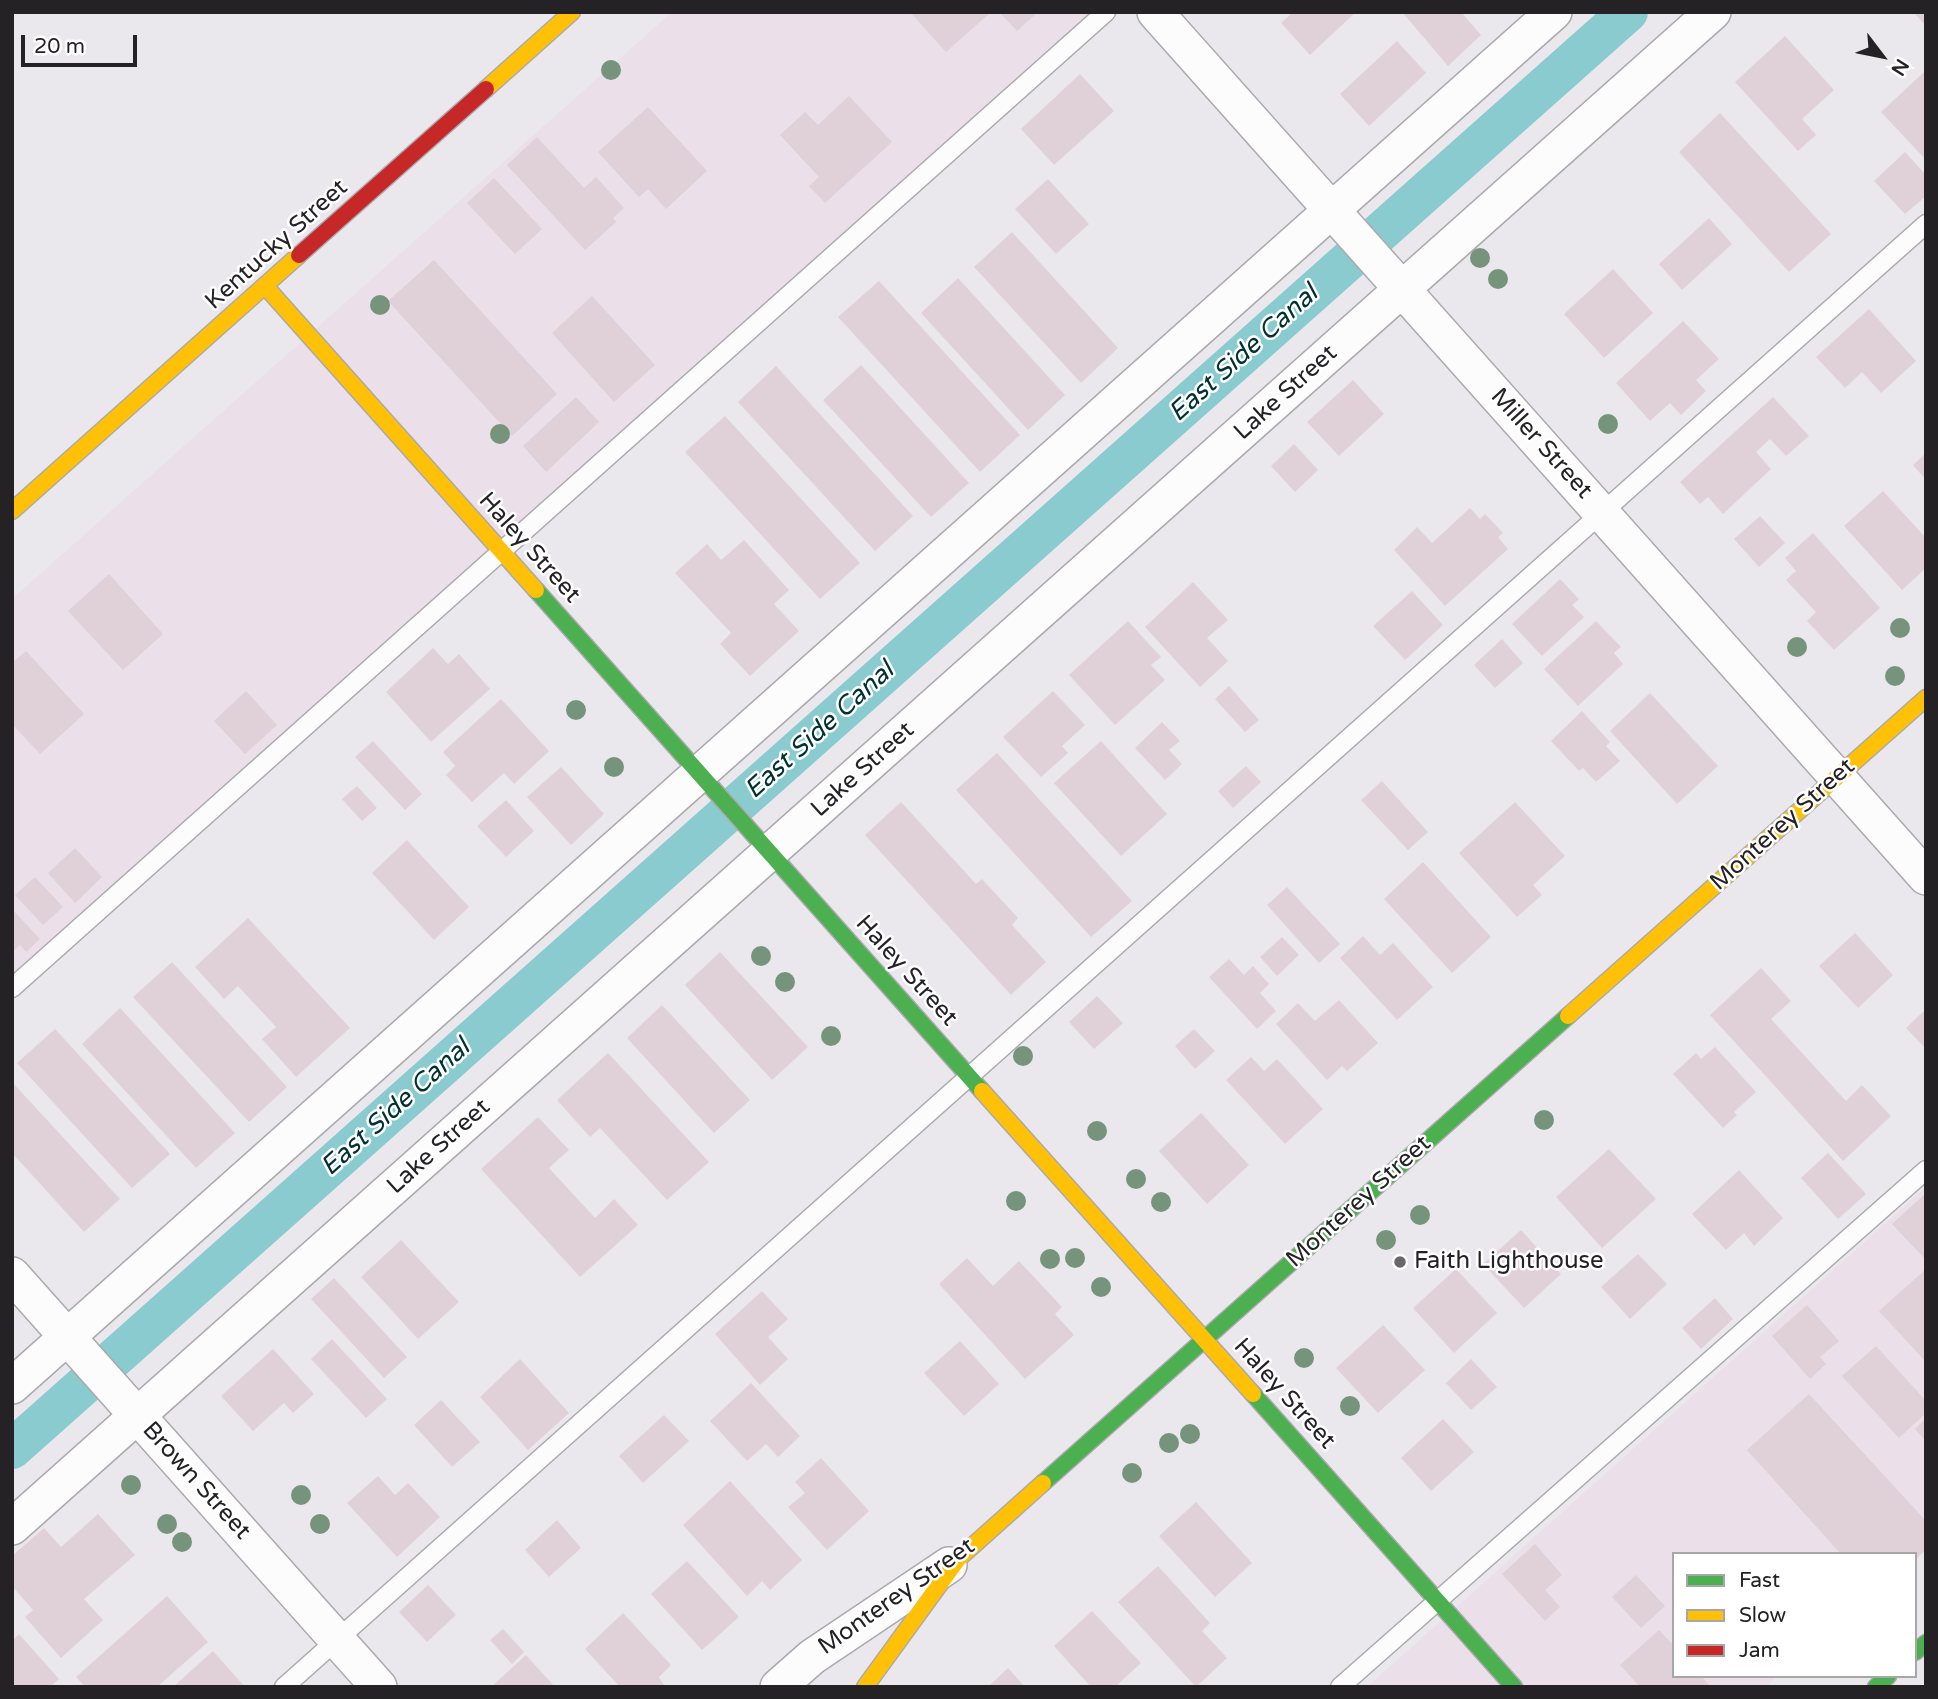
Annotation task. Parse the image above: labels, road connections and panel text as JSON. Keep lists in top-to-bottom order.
{
  "streets": {
    "street": [
      "Kentucky Street",
      "Lake Street",
      "Miller Street",
      "Haley Street",
      "Monterey Street",
      "Brown Street"
    ]
  },
  "crossings": [
    ["Kentucky Street", "Haley Street"],
    ["Lake Street", "Miller Street"],
    ["Lake Street", "Haley Street"],
    ["Lake Street", "Brown Street"],
    ["Miller Street", "Monterey Street"],
    ["Haley Street", "Monterey Street"]
  ],
  "water": ["East Side Canal"],
  "places": ["Faith Lighthouse"],
  "legend": ["Fast", "Slow", "Jam"],
  "scale_bar": "20 m",
  "north": "bottom right"
}
